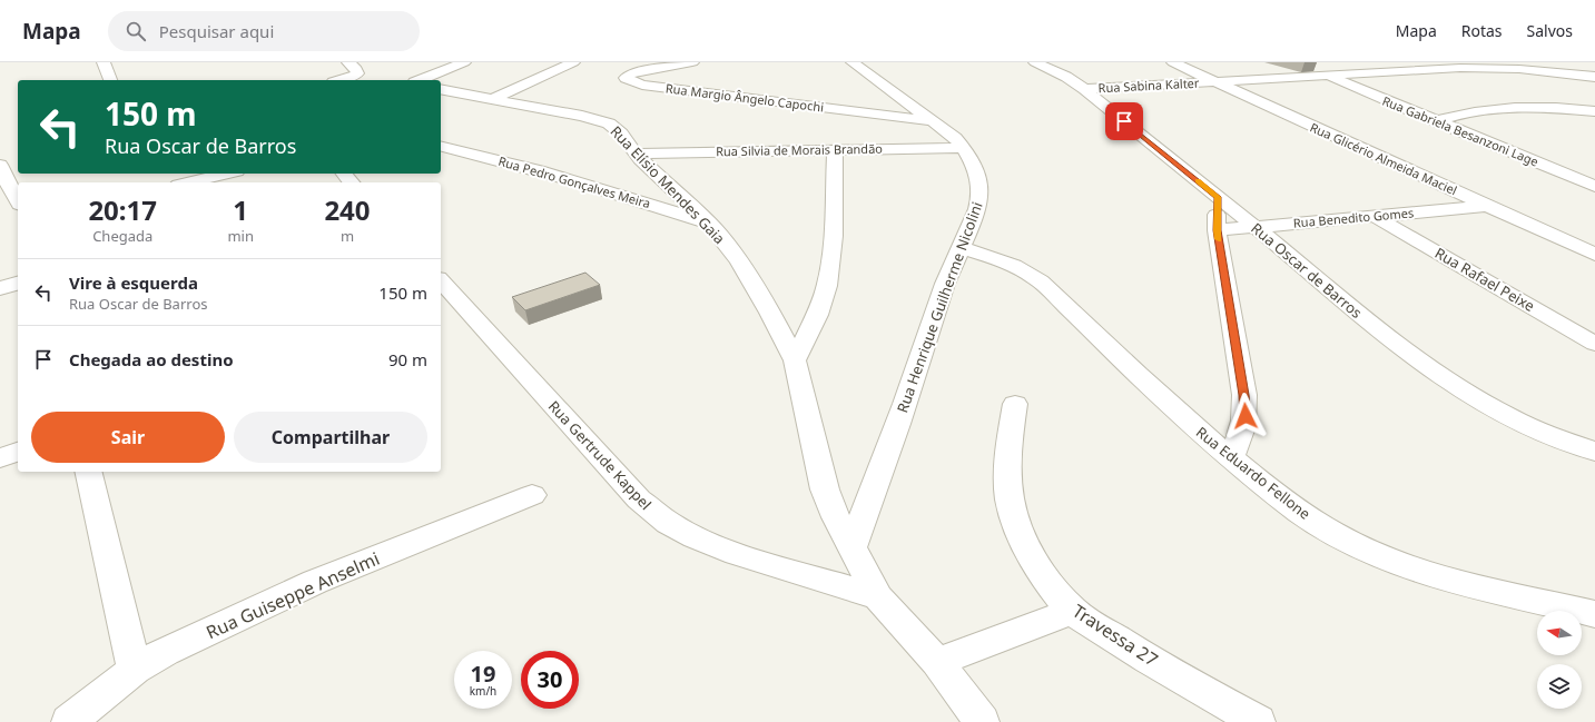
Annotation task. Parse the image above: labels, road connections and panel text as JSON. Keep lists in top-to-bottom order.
{
  "streets": {
    "street": [
      "Rua Sabina Kalter",
      "Rua Margio Ângelo Capochi",
      "Rua Gabriela Besanzoni Lage",
      "Rua Silvia de Morais Brandão",
      "Rua Glicério Almeida Maciel",
      "Rua Pedro Gonçalves Meira",
      "Rua Elísio Mendes Gaia",
      "Rua Benedito Gomes",
      "Rua Oscar de Barros",
      "Rua Rafael Peixe",
      "Rua Henrique Guilherme Nicolini",
      "Rua Gertrude Kappel",
      "Rua Eduardo Fellone",
      "Rua Guiseppe Anselmi",
      "Travessa 27"
    ]
  },
  "crossings": [
    ["Rua Sabina Kalter", "Rua Gabriela Besanzoni Lage"],
    ["Rua Sabina Kalter", "Rua Glicério Almeida Maciel"],
    ["Rua Sabina Kalter", "Rua Oscar de Barros"],
    ["Rua Margio Ângelo Capochi", "Rua Henrique Guilherme Nicolini"],
    ["Rua Silvia de Morais Brandão", "Rua Elísio Mendes Gaia"],
    ["Rua Silvia de Morais Brandão", "Rua Henrique Guilherme Nicolini"],
    ["Rua Glicério Almeida Maciel", "Rua Benedito Gomes"],
    ["Rua Pedro Gonçalves Meira", "Rua Elísio Mendes Gaia"],
    ["Rua Elísio Mendes Gaia", "Rua Henrique Guilherme Nicolini"],
    ["Rua Elísio Mendes Gaia", "Rua Gertrude Kappel"],
    ["Rua Benedito Gomes", "Rua Oscar de Barros"],
    ["Rua Benedito Gomes", "Rua Rafael Peixe"],
    ["Rua Henrique Guilherme Nicolini", "Rua Eduardo Fellone"]
  ],
  "north": "left",
  "page": {
    "header": "Mapa",
    "search": "Pesquisar aqui",
    "nav": ["Mapa", "Rotas", "Salvos"],
    "turn": ["150 m", "Rua Oscar de Barros"],
    "eta": [
      "20:17",
      "Chegada",
      "1",
      "min",
      "240",
      "m"
    ],
    "list": [
      {
        "name": "Vire à esquerda",
        "note": "Rua Oscar de Barros",
        "value": "150 m"
      },
      {
        "name": "Chegada ao destino",
        "value": "90 m"
      }
    ],
    "buttons": ["Sair", "Compartilhar"],
    "speed": "19 km/h",
    "limit": "30"
  }
}
